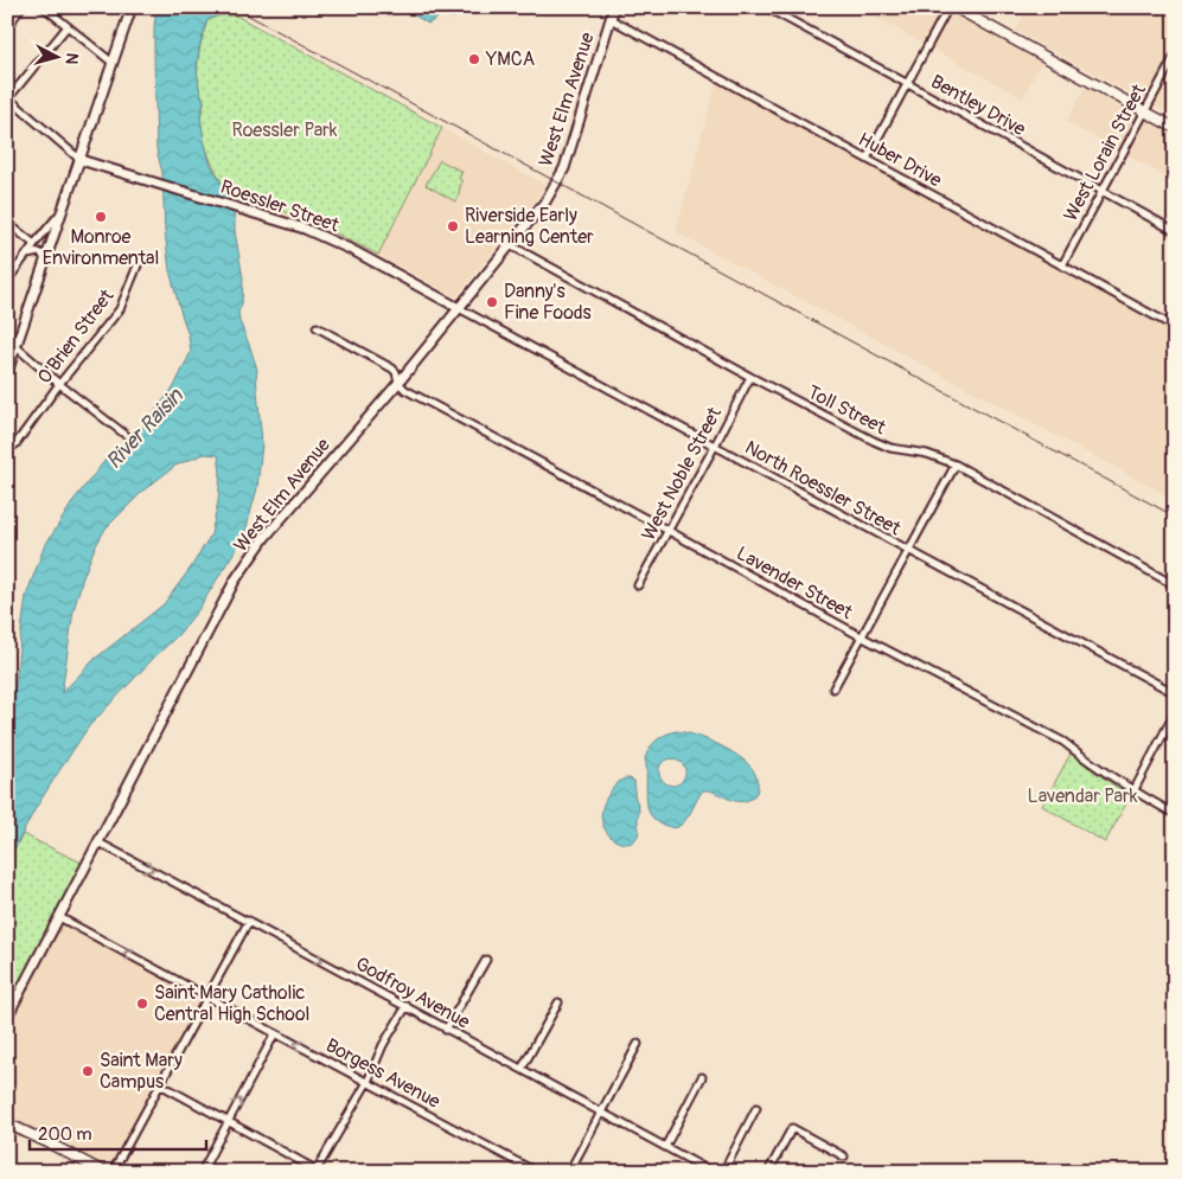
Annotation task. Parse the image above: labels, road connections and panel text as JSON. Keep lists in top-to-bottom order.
{
  "streets": {
    "street": [
      "West Elm Avenue",
      "Bentley Drive",
      "West Lorain Street",
      "Huber Drive",
      "Roessler Street",
      "O'Brien Street",
      "Toll Street",
      "West Noble Street",
      "North Roessler Street",
      "Lavender Street",
      "Godfroy Avenue",
      "Borgess Avenue"
    ]
  },
  "crossings": [
    ["West Elm Avenue", "Huber Drive"],
    ["West Elm Avenue", "Roessler Street"],
    ["West Elm Avenue", "Toll Street"],
    ["West Elm Avenue", "North Roessler Street"],
    ["West Elm Avenue", "Lavender Street"],
    ["West Elm Avenue", "Godfroy Avenue"],
    ["West Elm Avenue", "Borgess Avenue"],
    ["Bentley Drive", "West Lorain Street"],
    ["West Lorain Street", "Huber Drive"],
    ["Roessler Street", "North Roessler Street"],
    ["Toll Street", "West Noble Street"],
    ["West Noble Street", "North Roessler Street"],
    ["West Noble Street", "Lavender Street"]
  ],
  "one_way": ["Godfroy Avenue", "Borgess Avenue"],
  "water": ["River Raisin"],
  "parks": ["Roessler Park", "Lavendar Park"],
  "places": [
    "YMCA",
    "Monroe Environmental",
    "Riverside Early Learning Center",
    "Danny's Fine Foods",
    "Saint Mary Catholic Central High School",
    "Saint Mary Campus"
  ],
  "scale_bar": "200 m",
  "north": "right"
}
